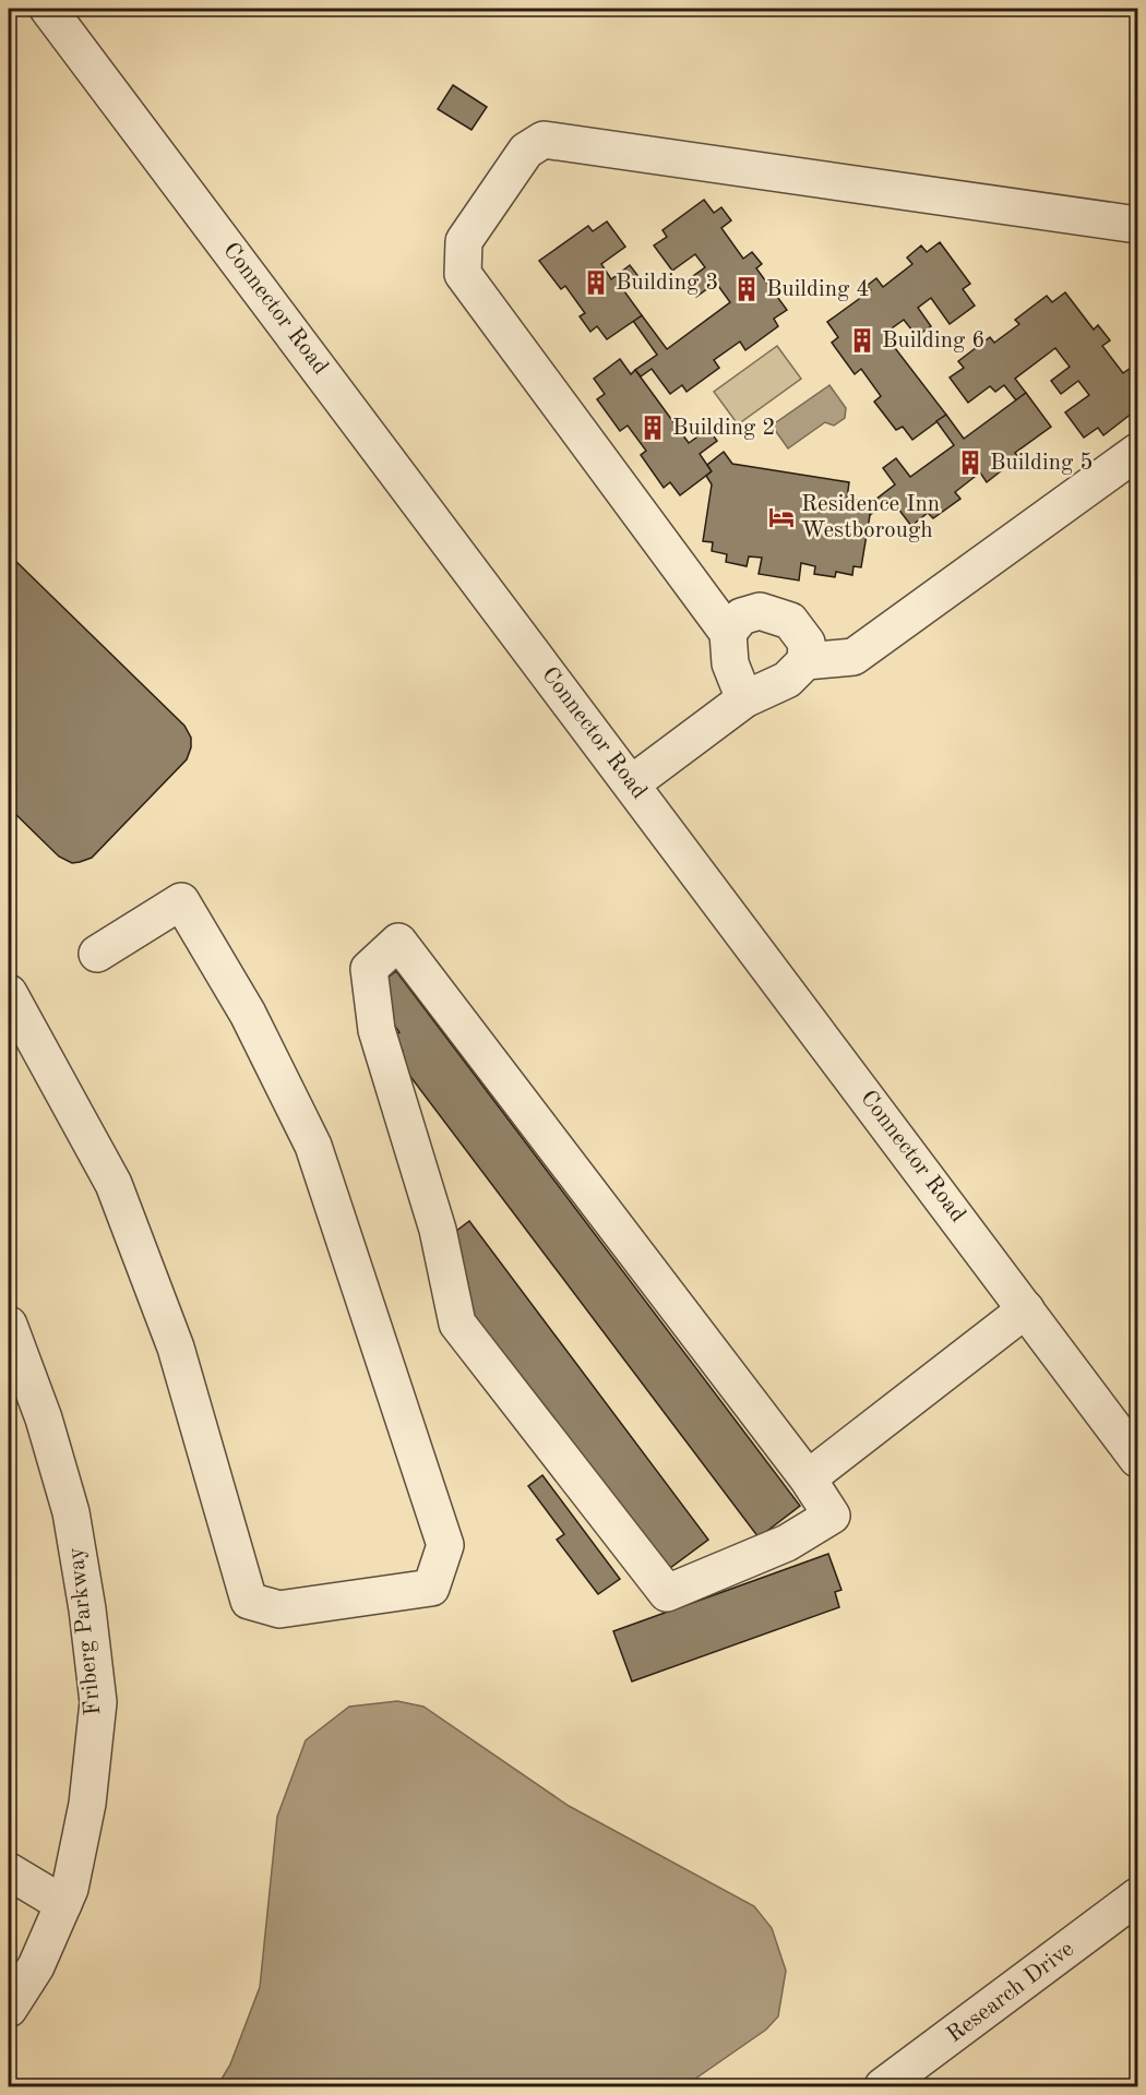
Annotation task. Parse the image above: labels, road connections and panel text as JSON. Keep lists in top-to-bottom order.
{
  "streets": {
    "street": ["Connector Road", "Friberg Parkway", "Research Drive"]
  },
  "places": {
    "building": [
      "Building 3",
      "Building 4",
      "Building 6",
      "Building 2",
      "Building 5"
    ],
    "hotel": ["Residence Inn Westborough"]
  }
}
